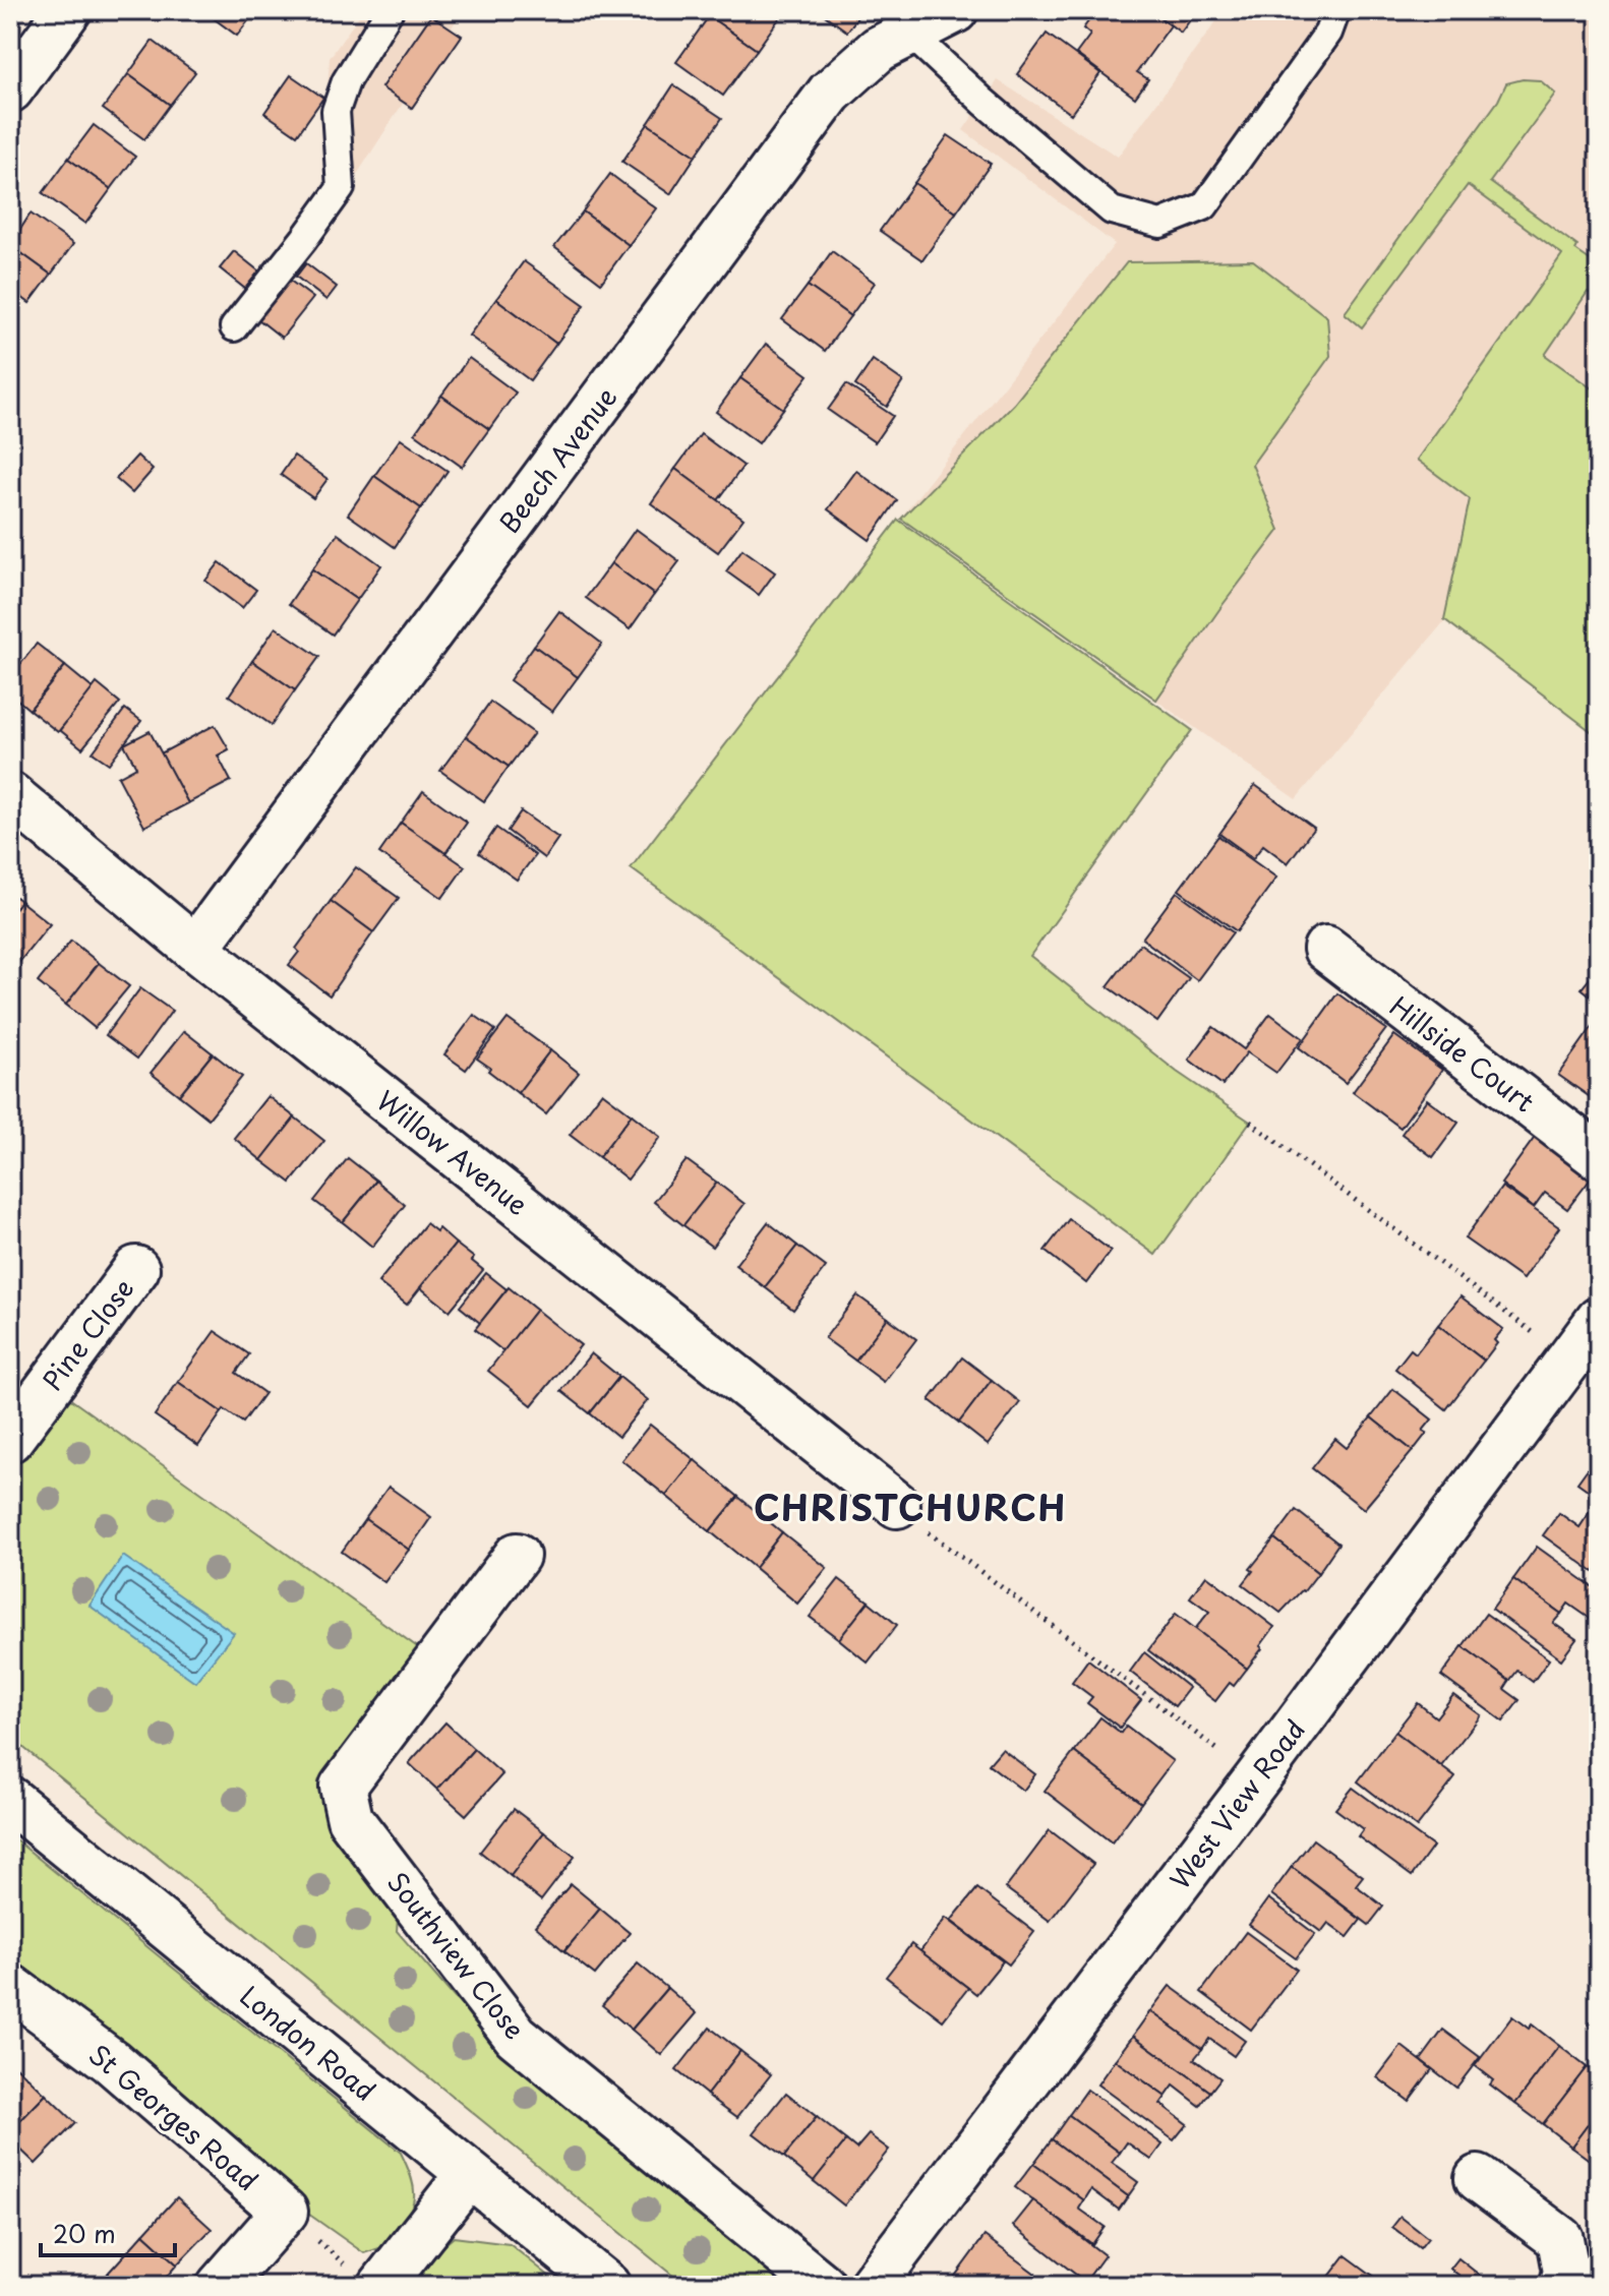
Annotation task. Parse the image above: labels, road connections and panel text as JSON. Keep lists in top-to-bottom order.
{
  "streets": {
    "street": [
      "Beech Avenue",
      "Hillside Court",
      "Willow Avenue",
      "Pine Close",
      "West View Road",
      "Southview Close",
      "London Road",
      "St Georges Road"
    ]
  },
  "crossings": [
    ["Beech Avenue", "Willow Avenue"]
  ],
  "districts": ["CHRISTCHURCH"],
  "scale_bar": "20 m"
}
